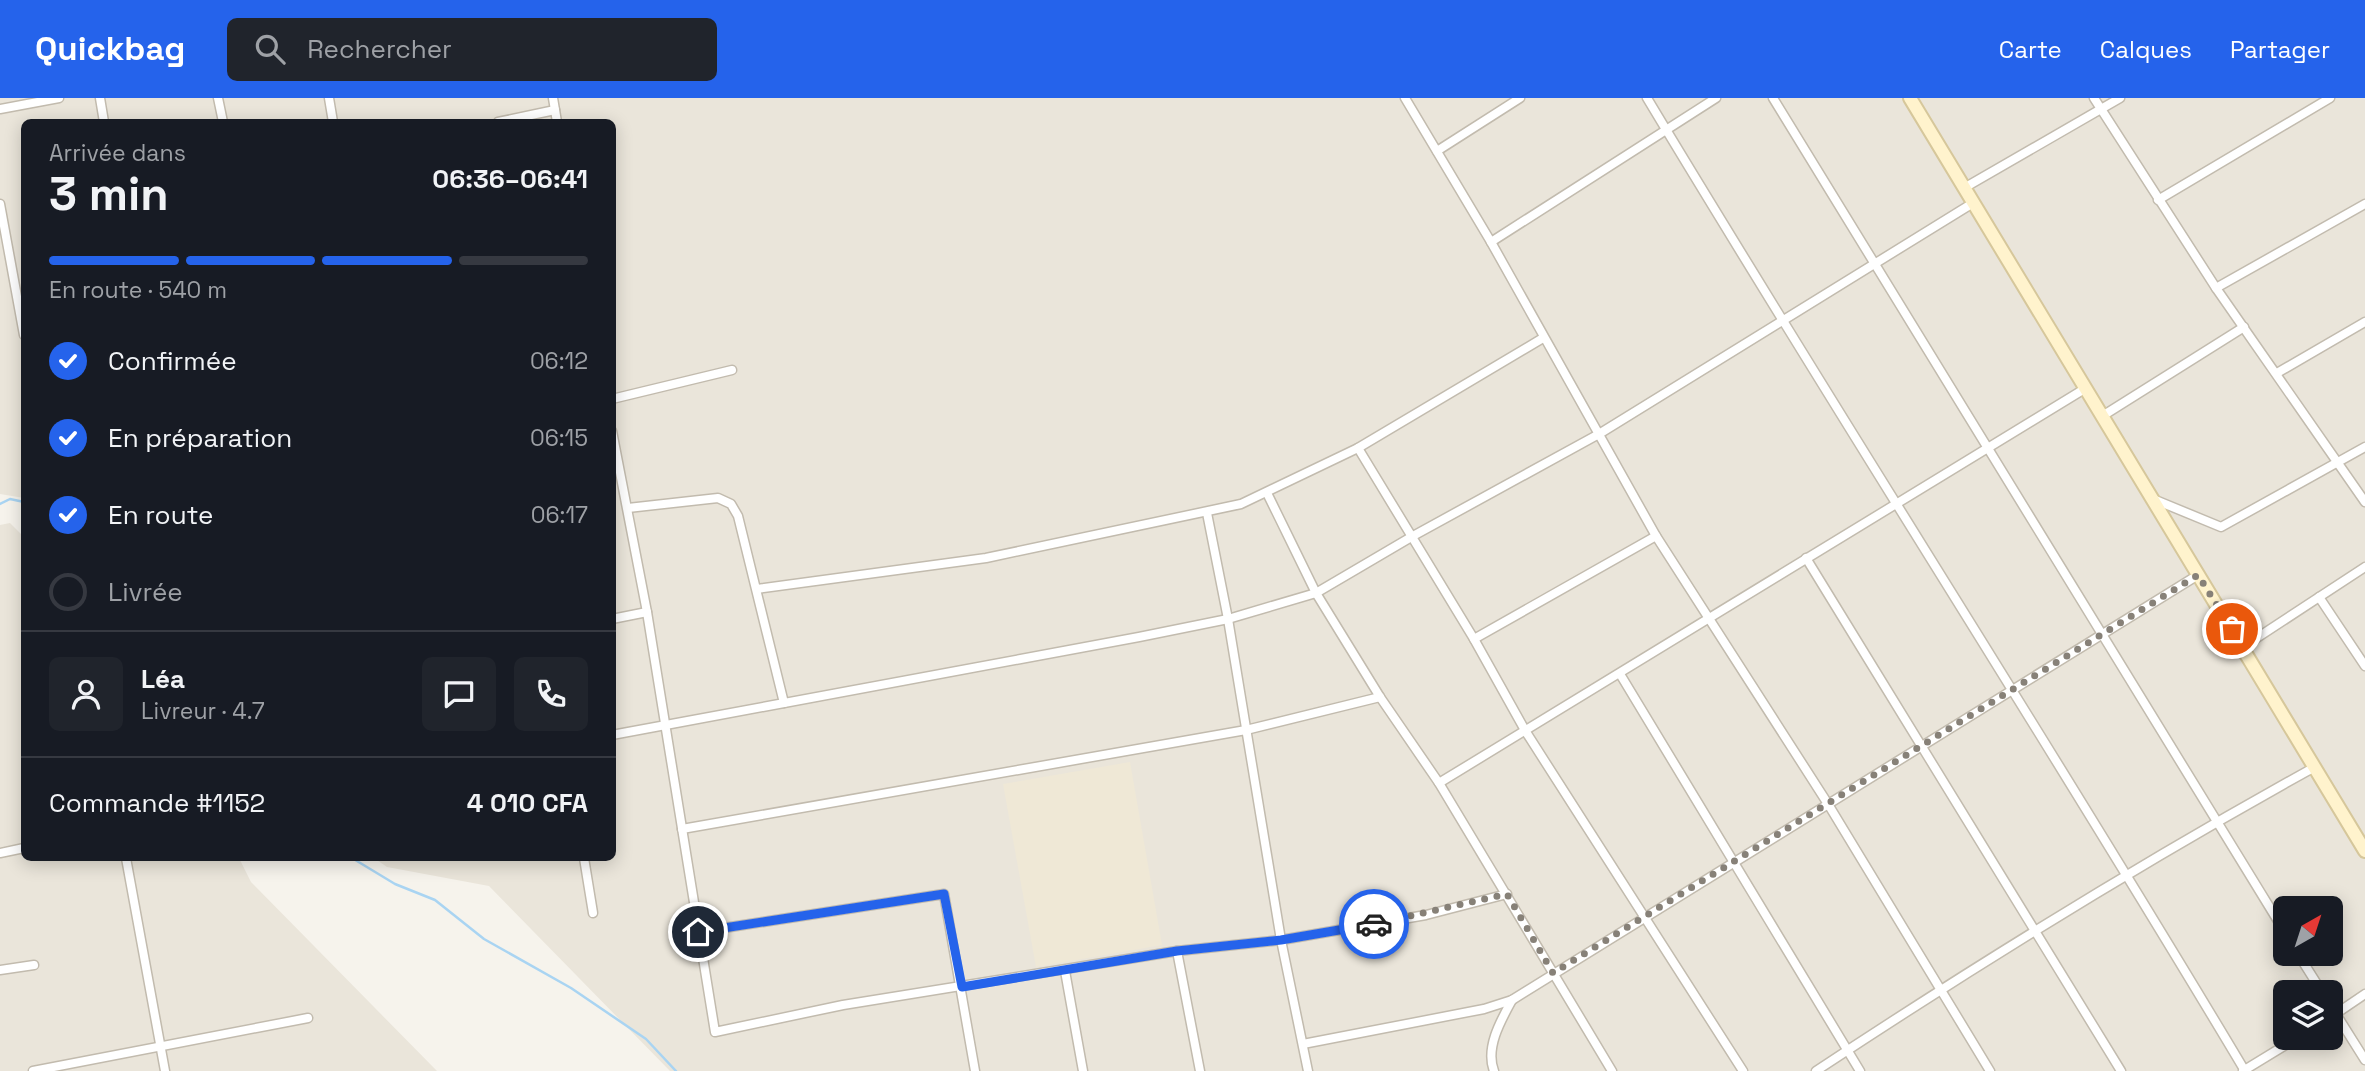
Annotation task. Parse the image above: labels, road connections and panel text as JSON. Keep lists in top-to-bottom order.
{
  "north": "top right",
  "page": {
    "header": "Quickbag",
    "search": "Rechercher",
    "nav": ["Carte", "Calques", "Partager"],
    "heading": ["3 min", "Arrivée dans", "06:36–06:41"],
    "panel": [
      "Léa",
      "Livreur · 4.7",
      "Commande #1152",
      "4 010 CFA"
    ],
    "bar": "En route · 540 m",
    "list": [
      ["Confirmée", "06:12"],
      ["En préparation", "06:15"],
      ["En route", "06:17"],
      "Livrée"
    ]
  }
}
